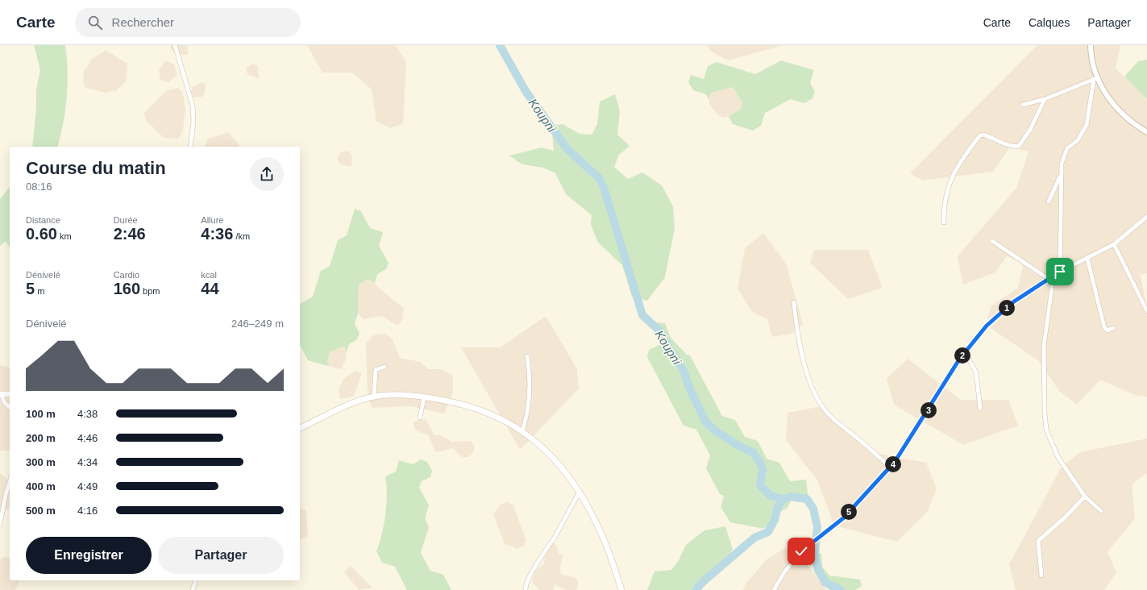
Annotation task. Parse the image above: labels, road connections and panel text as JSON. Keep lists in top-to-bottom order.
{
  "water": ["Koupni"],
  "page": {
    "header": "Carte",
    "search": "Rechercher",
    "nav": ["Carte", "Calques", "Partager"],
    "heading": ["Course du matin", "08:16"],
    "stats": [
      ["Distance", "0.60 km"],
      ["Durée", "2:46"],
      ["Allure", "4:36 /km"],
      ["Dénivelé", "5 m"],
      ["Cardio", "160 bpm"],
      ["kcal", "44"]
    ],
    "pins": [
      "1",
      "2",
      "3",
      "4",
      "5"
    ],
    "chart": ["Dénivelé", "246–249 m"],
    "list": [
      {
        "name": "100 m",
        "note": "4:38"
      },
      {
        "name": "200 m",
        "note": "4:46"
      },
      {
        "name": "300 m",
        "note": "4:34"
      },
      {
        "name": "400 m",
        "note": "4:49"
      },
      {
        "name": "500 m",
        "note": "4:16"
      }
    ],
    "buttons": ["Enregistrer", "Partager"]
  }
}
